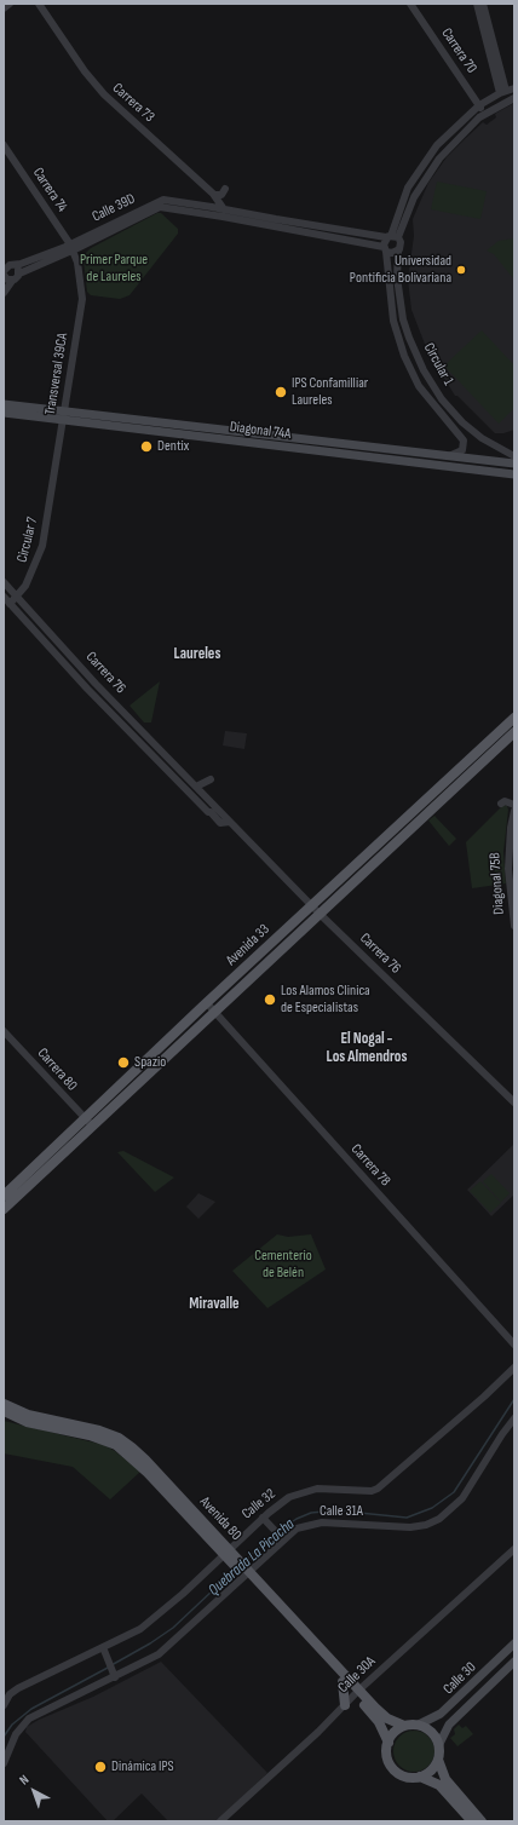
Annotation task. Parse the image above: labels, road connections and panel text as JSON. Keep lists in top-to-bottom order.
{
  "streets": {
    "main road": [
      "Diagonal 74A",
      "Avenida 33",
      "Avenida 80",
      "Calle 30"
    ],
    "street": [
      "Carrera 70",
      "Carrera 73",
      "Carrera 74",
      "Calle 39D",
      "Circular 1",
      "Transversal 39CA",
      "Circular 7",
      "Carrera 76",
      "Diagonal 75B",
      "Carrera 80",
      "Carrera 78",
      "Calle 32",
      "Calle 31A",
      "Calle 30A"
    ]
  },
  "crossings": [
    ["Carrera 73", "Calle 39D"],
    ["Carrera 74", "Calle 39D"],
    ["Carrera 74", "Transversal 39CA"],
    ["Calle 39D", "Transversal 39CA"],
    ["Circular 1", "Diagonal 74A"],
    ["Transversal 39CA", "Diagonal 74A"],
    ["Transversal 39CA", "Circular 7"],
    ["Circular 7", "Carrera 76"],
    ["Carrera 76", "Avenida 33"],
    ["Avenida 33", "Carrera 80"],
    ["Avenida 33", "Carrera 78"],
    ["Calle 32", "Avenida 80"],
    ["Calle 31A", "Avenida 80"],
    ["Avenida 80", "Calle 30A"],
    ["Avenida 80", "Calle 30"]
  ],
  "districts": ["Laureles", "El Nogal - Los Almendros", "Miravalle"],
  "water": ["Quebrada La Picacha"],
  "parks": ["Primer Parque de Laureles", "Cementerio de Belén"],
  "places": [
    "Universidad Pontificia Bolivariana",
    "IPS Confamilliar Laureles",
    "Dentix",
    "Los Alamos Clinica de Especialistas",
    "Spazio",
    "Dinámica IPS"
  ],
  "north": "top left"
}
